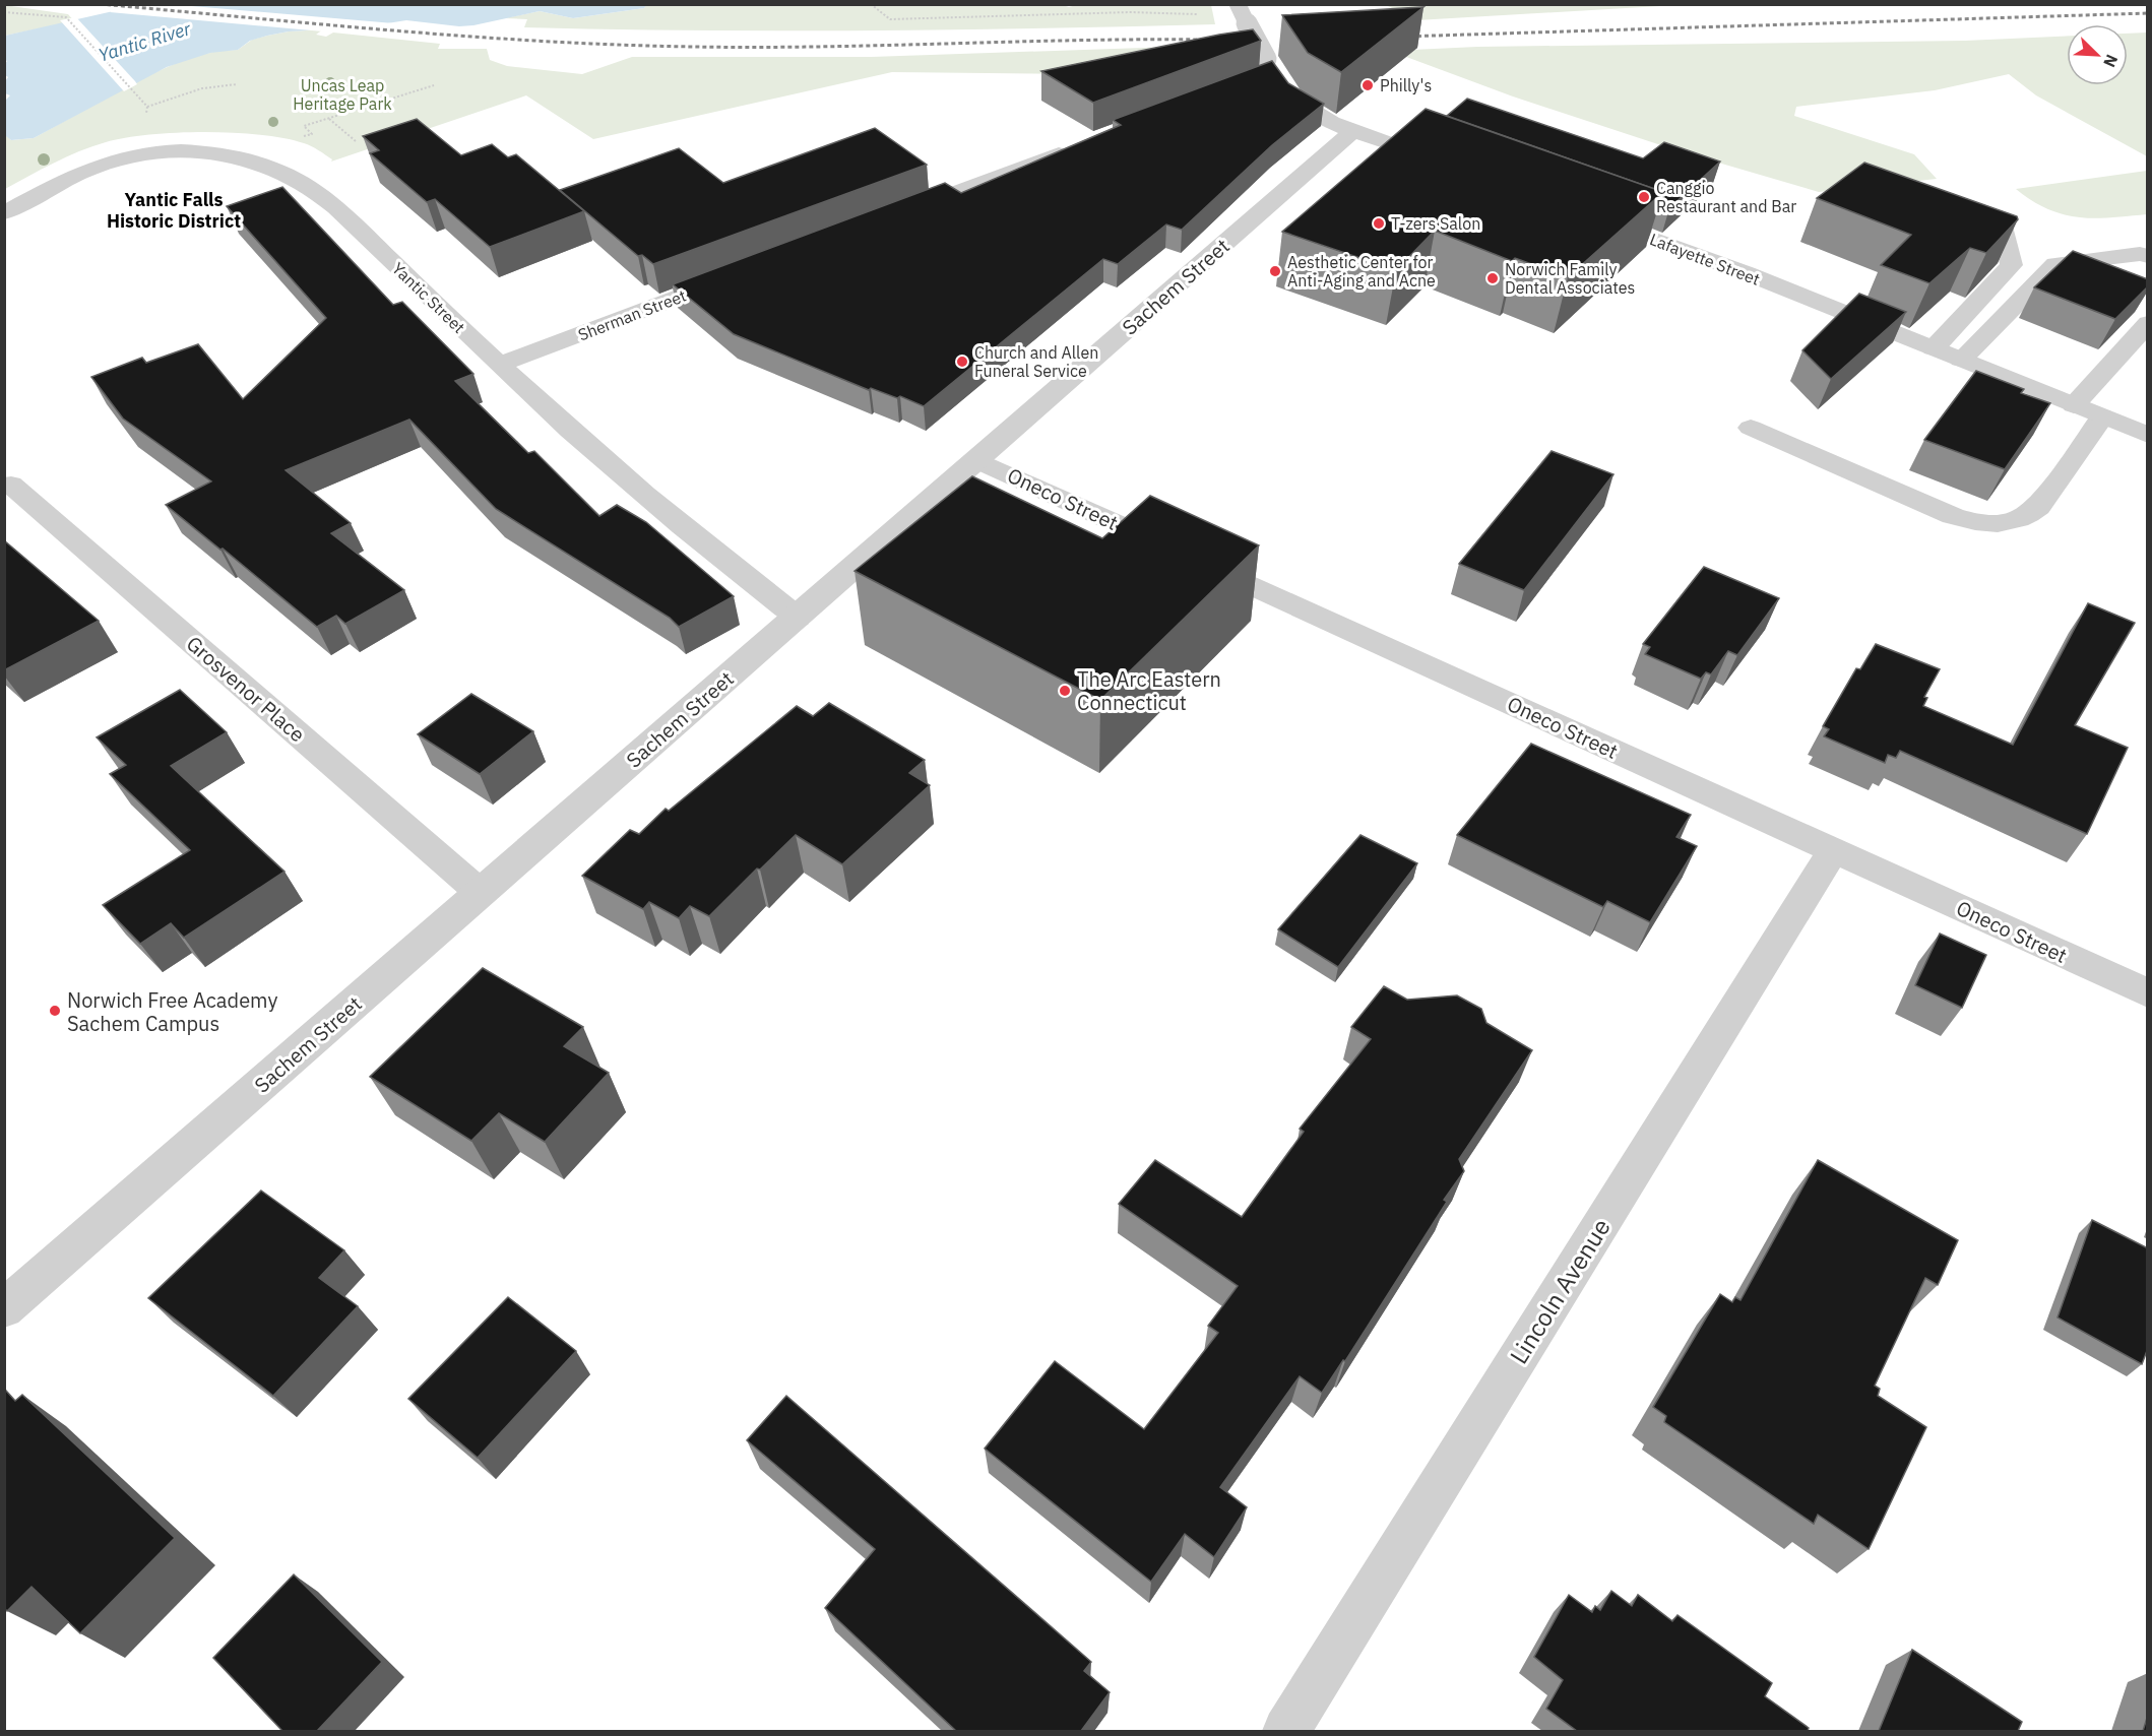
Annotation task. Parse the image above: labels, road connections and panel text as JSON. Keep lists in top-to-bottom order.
{
  "streets": {
    "street": [
      "Lafayette Street",
      "Sachem Street",
      "Yantic Street",
      "Sherman Street",
      "Oneco Street",
      "Grosvenor Place",
      "Lincoln Avenue"
    ]
  },
  "crossings": [
    ["Sachem Street", "Yantic Street"],
    ["Sachem Street", "Oneco Street"],
    ["Sachem Street", "Grosvenor Place"],
    ["Yantic Street", "Sherman Street"],
    ["Oneco Street", "Lincoln Avenue"]
  ],
  "districts": ["Yantic Falls Historic District"],
  "water": ["Yantic River"],
  "parks": ["Uncas Leap Heritage Park"],
  "places": [
    "Philly's",
    "Canggio Restaurant and Bar",
    "T-zers Salon",
    "Aesthetic Center for Anti-Aging and Acne",
    "Norwich Family Dental Associates",
    "Church and Allen Funeral Service",
    "The Arc Eastern Connecticut",
    "Norwich Free Academy Sachem Campus"
  ],
  "north": "bottom right"
}
